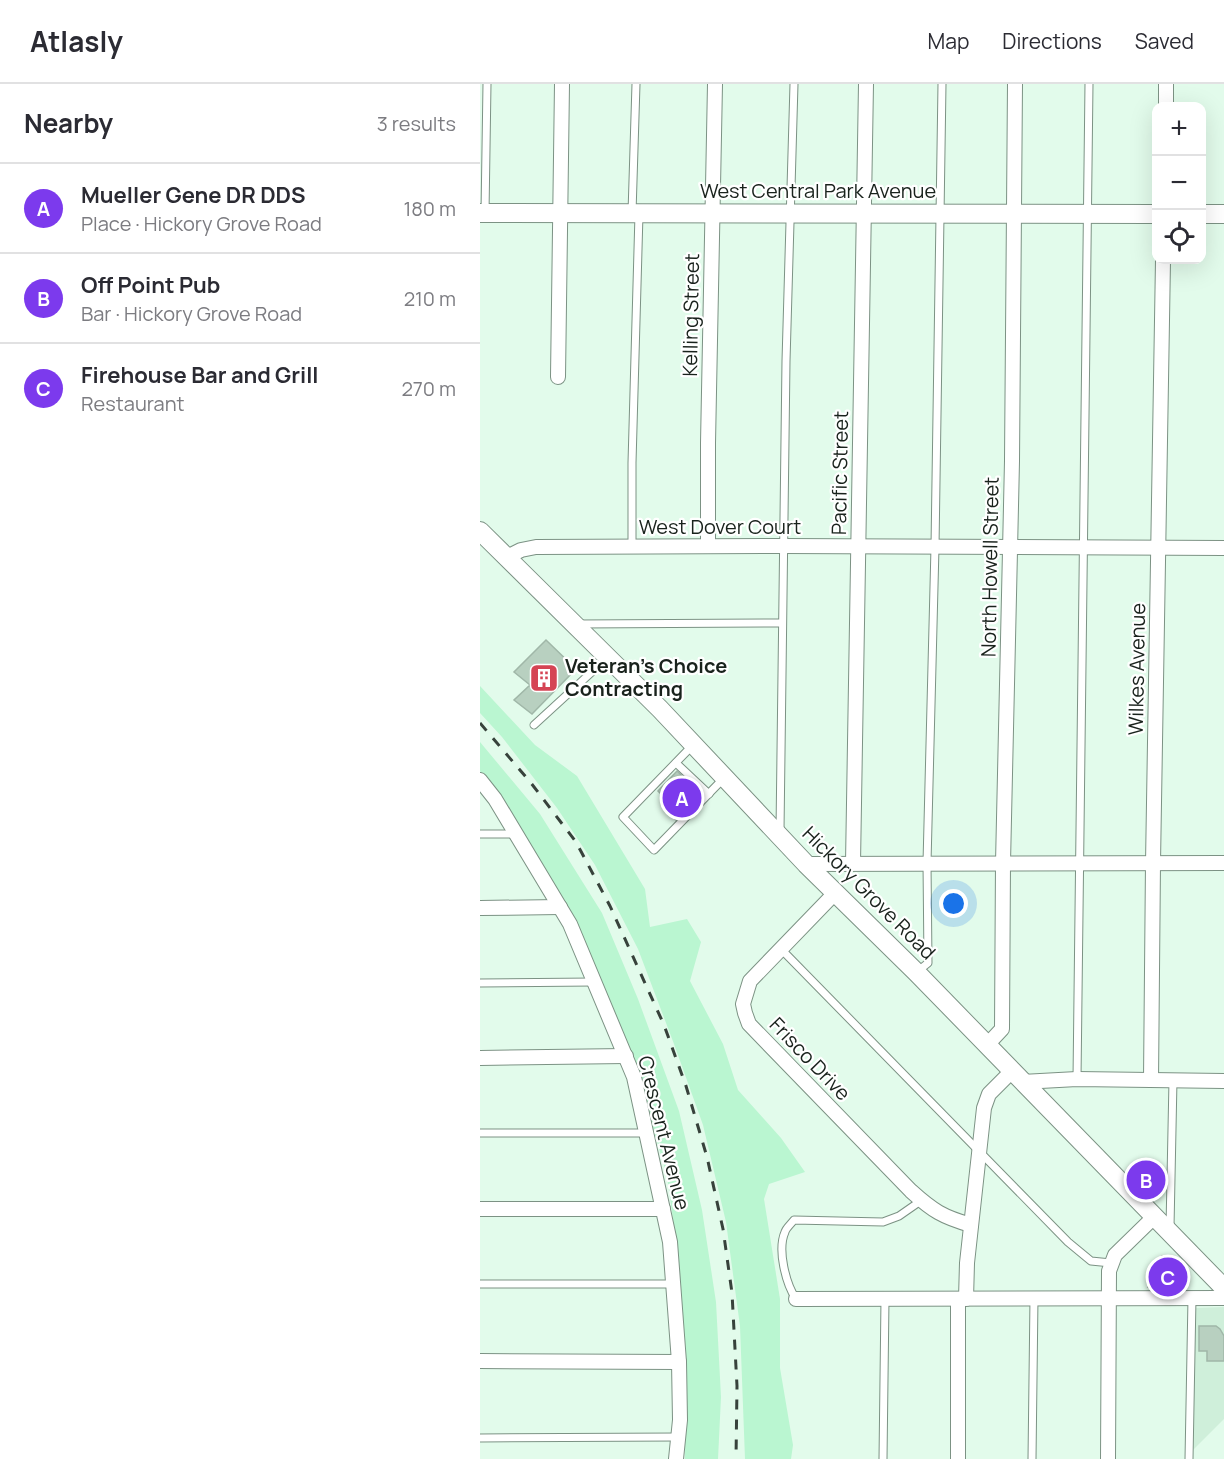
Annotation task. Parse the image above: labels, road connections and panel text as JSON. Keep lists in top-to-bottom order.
{
  "streets": {
    "main road": ["West Central Park Avenue", "Hickory Grove Road"],
    "street": [
      "Kelling Street",
      "Pacific Street",
      "West Dover Court",
      "North Howell Street",
      "Wilkes Avenue",
      "Frisco Drive",
      "Crescent Avenue"
    ]
  },
  "crossings": [
    ["West Central Park Avenue", "Kelling Street"],
    ["West Central Park Avenue", "Pacific Street"],
    ["West Central Park Avenue", "North Howell Street"],
    ["Kelling Street", "West Dover Court"],
    ["Pacific Street", "West Dover Court"],
    ["West Dover Court", "North Howell Street"],
    ["West Dover Court", "Wilkes Avenue"],
    ["West Dover Court", "Hickory Grove Road"],
    ["North Howell Street", "Hickory Grove Road"],
    ["Hickory Grove Road", "Frisco Drive"]
  ],
  "places": {
    "building": ["Veteran's Choice Contracting"]
  },
  "page": {
    "header": "Atlasly",
    "nav": ["Map", "Directions", "Saved"],
    "heading": ["Nearby", "3 results"],
    "map_buttons": ["+", "−"],
    "list": [
      {
        "mark": "A",
        "name": "Mueller Gene DR DDS",
        "note": "Place · Hickory Grove Road",
        "value": "180 m"
      },
      {
        "mark": "B",
        "name": "Off Point Pub",
        "note": "Bar · Hickory Grove Road",
        "value": "210 m"
      },
      {
        "mark": "C",
        "name": "Firehouse Bar and Grill",
        "note": "Restaurant",
        "value": "270 m"
      }
    ],
    "pins": ["A", "B", "C"]
  }
}
